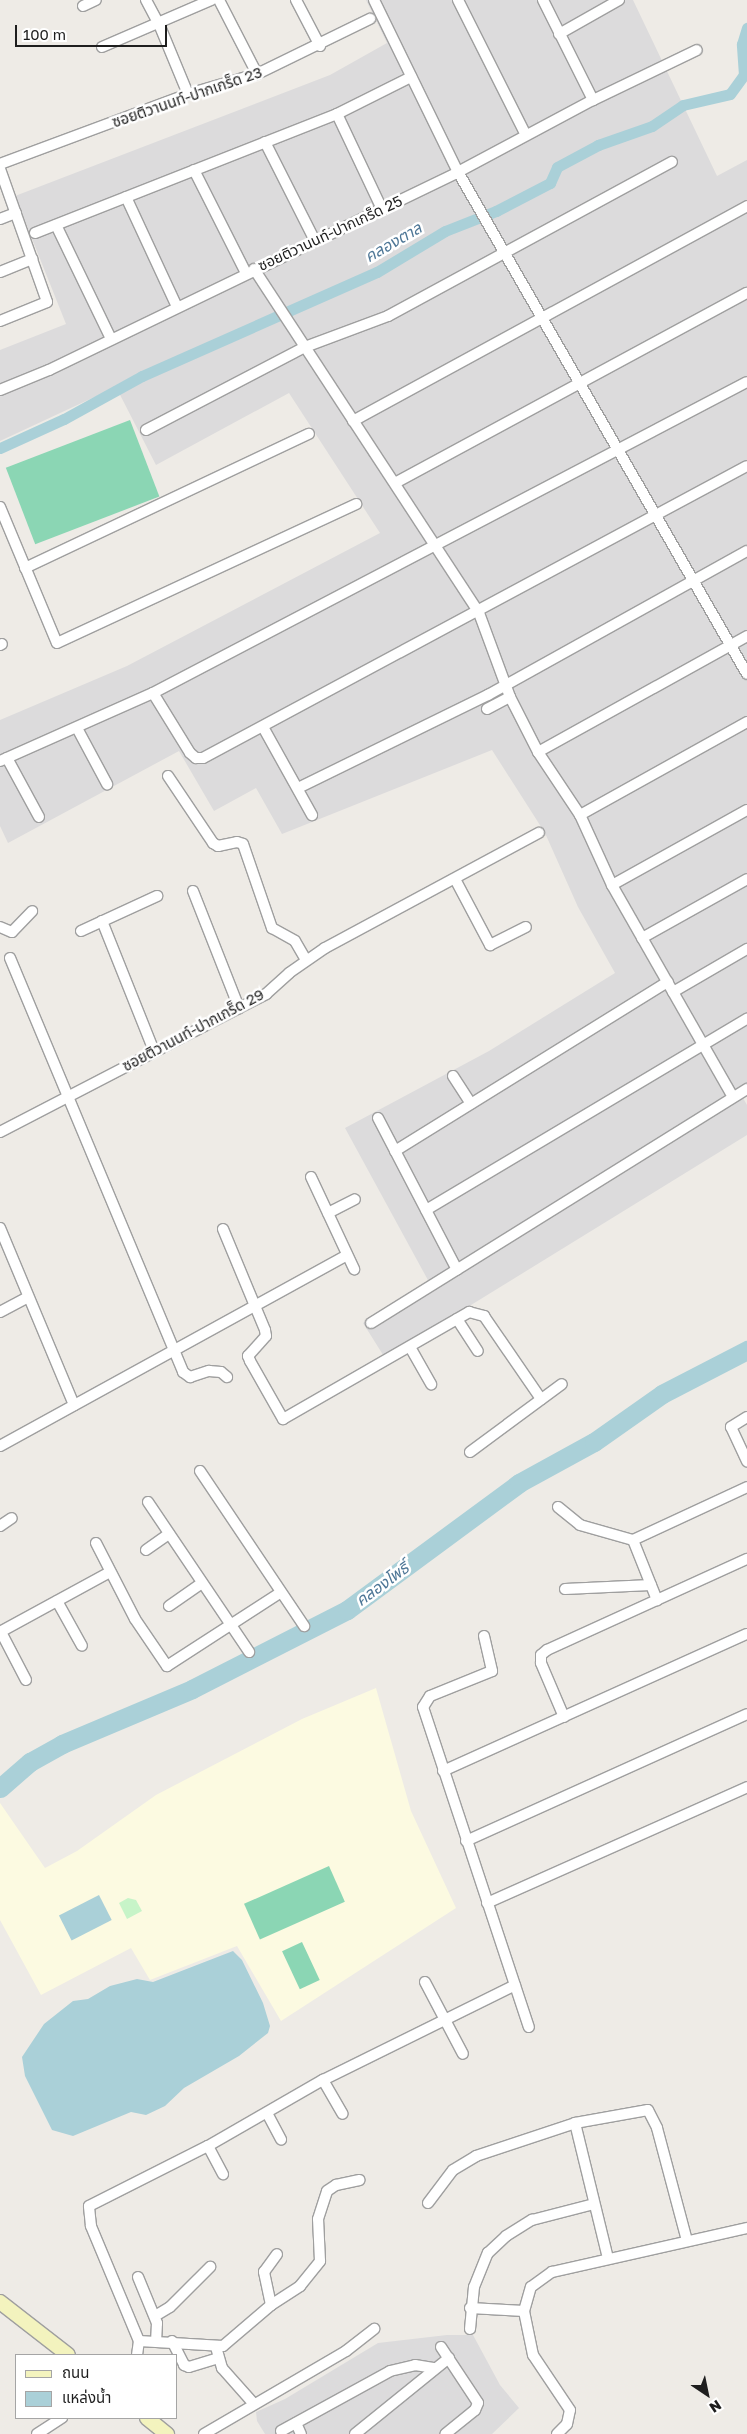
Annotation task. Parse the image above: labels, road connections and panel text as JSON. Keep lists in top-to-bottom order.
{
  "streets": {
    "street": ["ซอยติวานนท์-ปากเกร็ด 23", "ซอยติวานนท์-ปากเกร็ด 25", "ซอยติวานนท์-ปากเกร็ด 29"]
  },
  "water": ["คลองตาล", "คลองโพธิ์"],
  "legend": ["ถนน", "แหล่งน้ำ"],
  "scale_bar": "100 m",
  "north": "bottom right"
}
